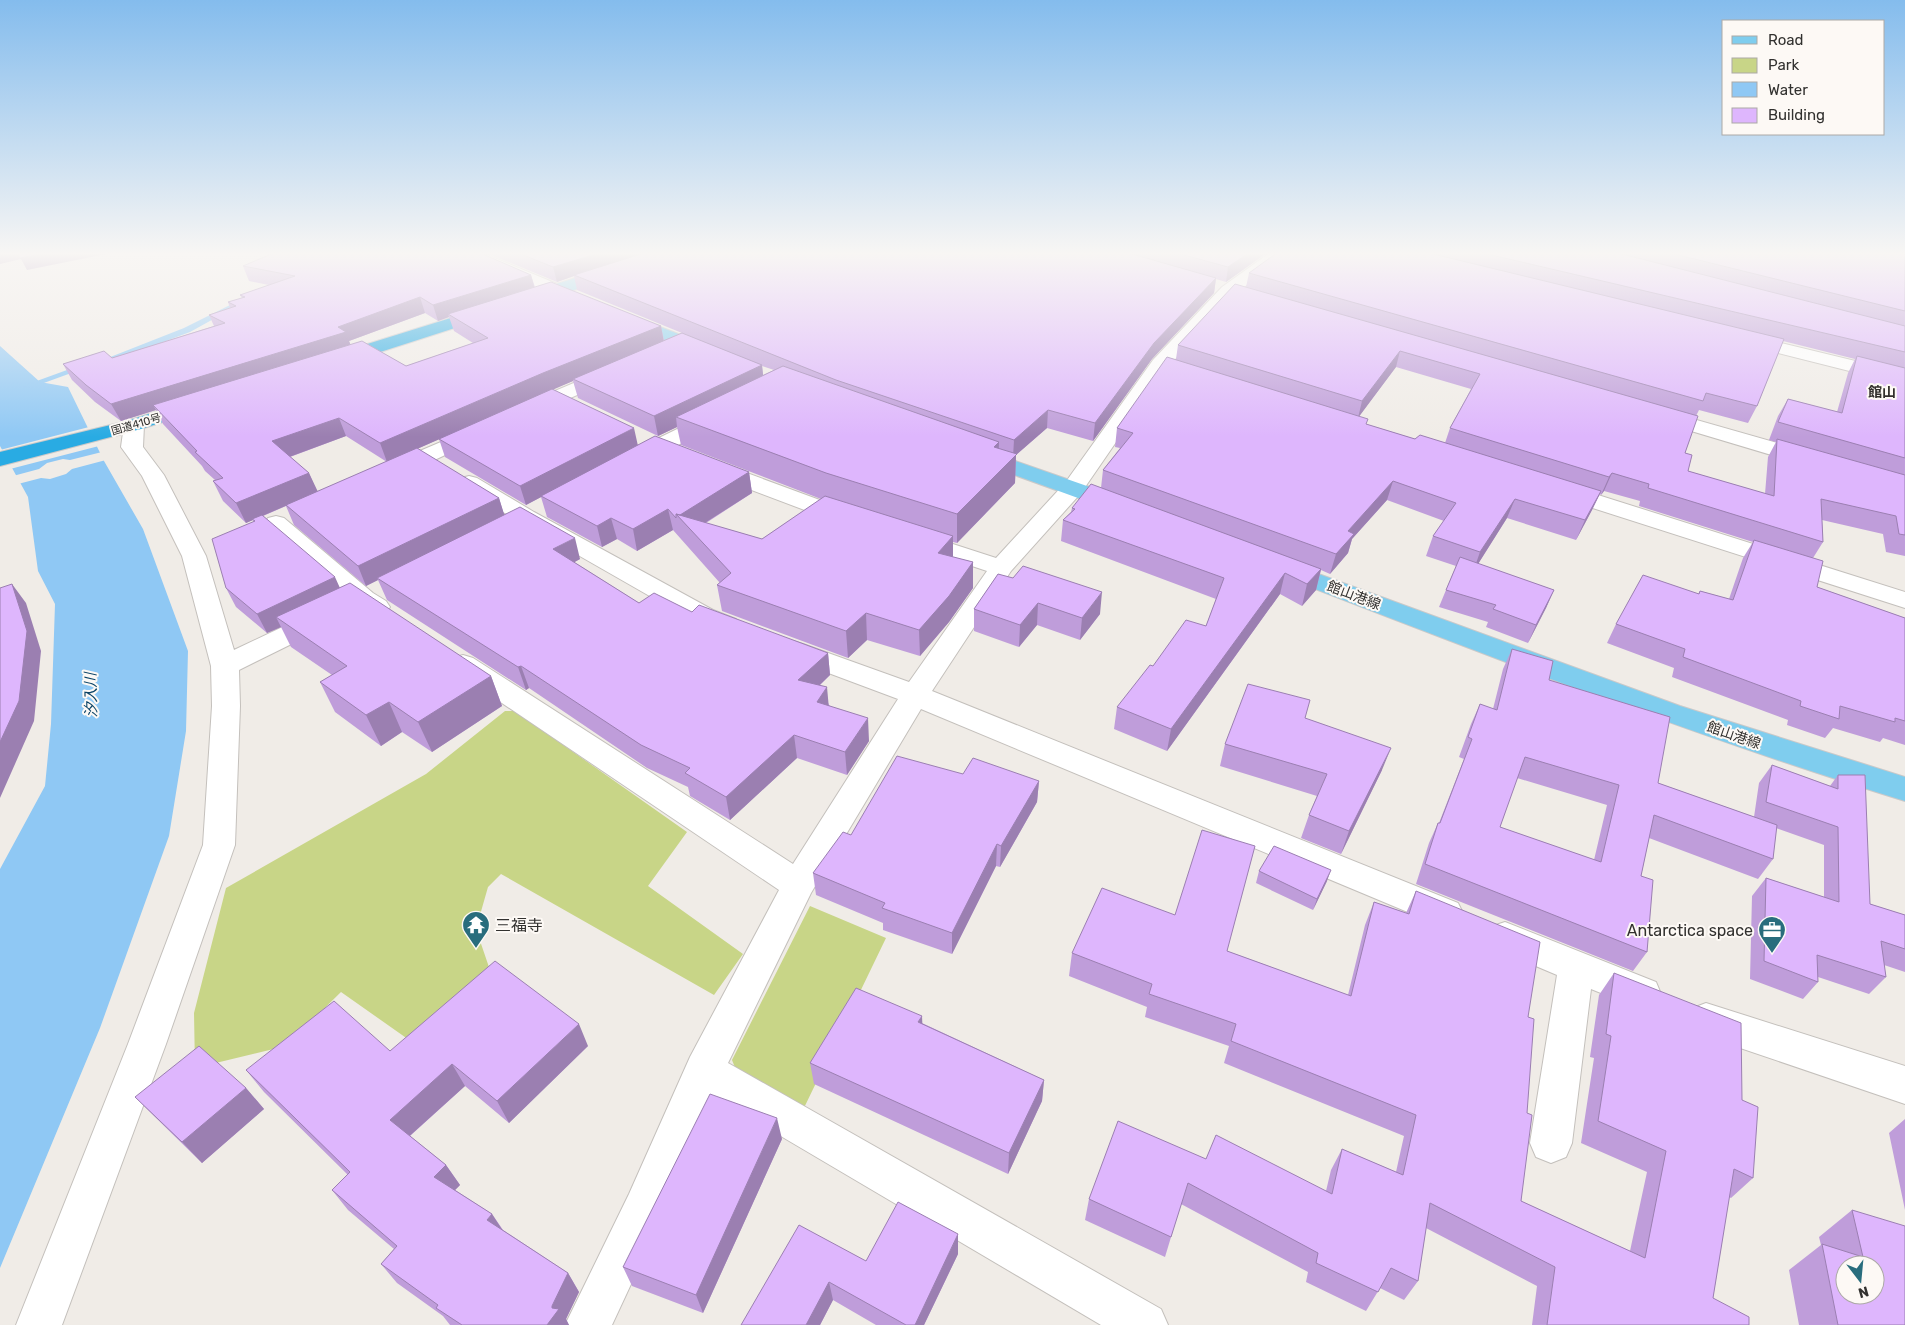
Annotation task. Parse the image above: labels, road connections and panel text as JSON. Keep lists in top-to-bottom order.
{
  "streets": {
    "highway": ["国道410号"],
    "main road": ["館山港線"]
  },
  "districts": ["館山"],
  "water": ["汐入川"],
  "places": {
    "temple": ["三福寺"],
    "office": ["Antarctica space"]
  },
  "legend": [
    "Road",
    "Park",
    "Water",
    "Building"
  ],
  "north": "bottom"
}
